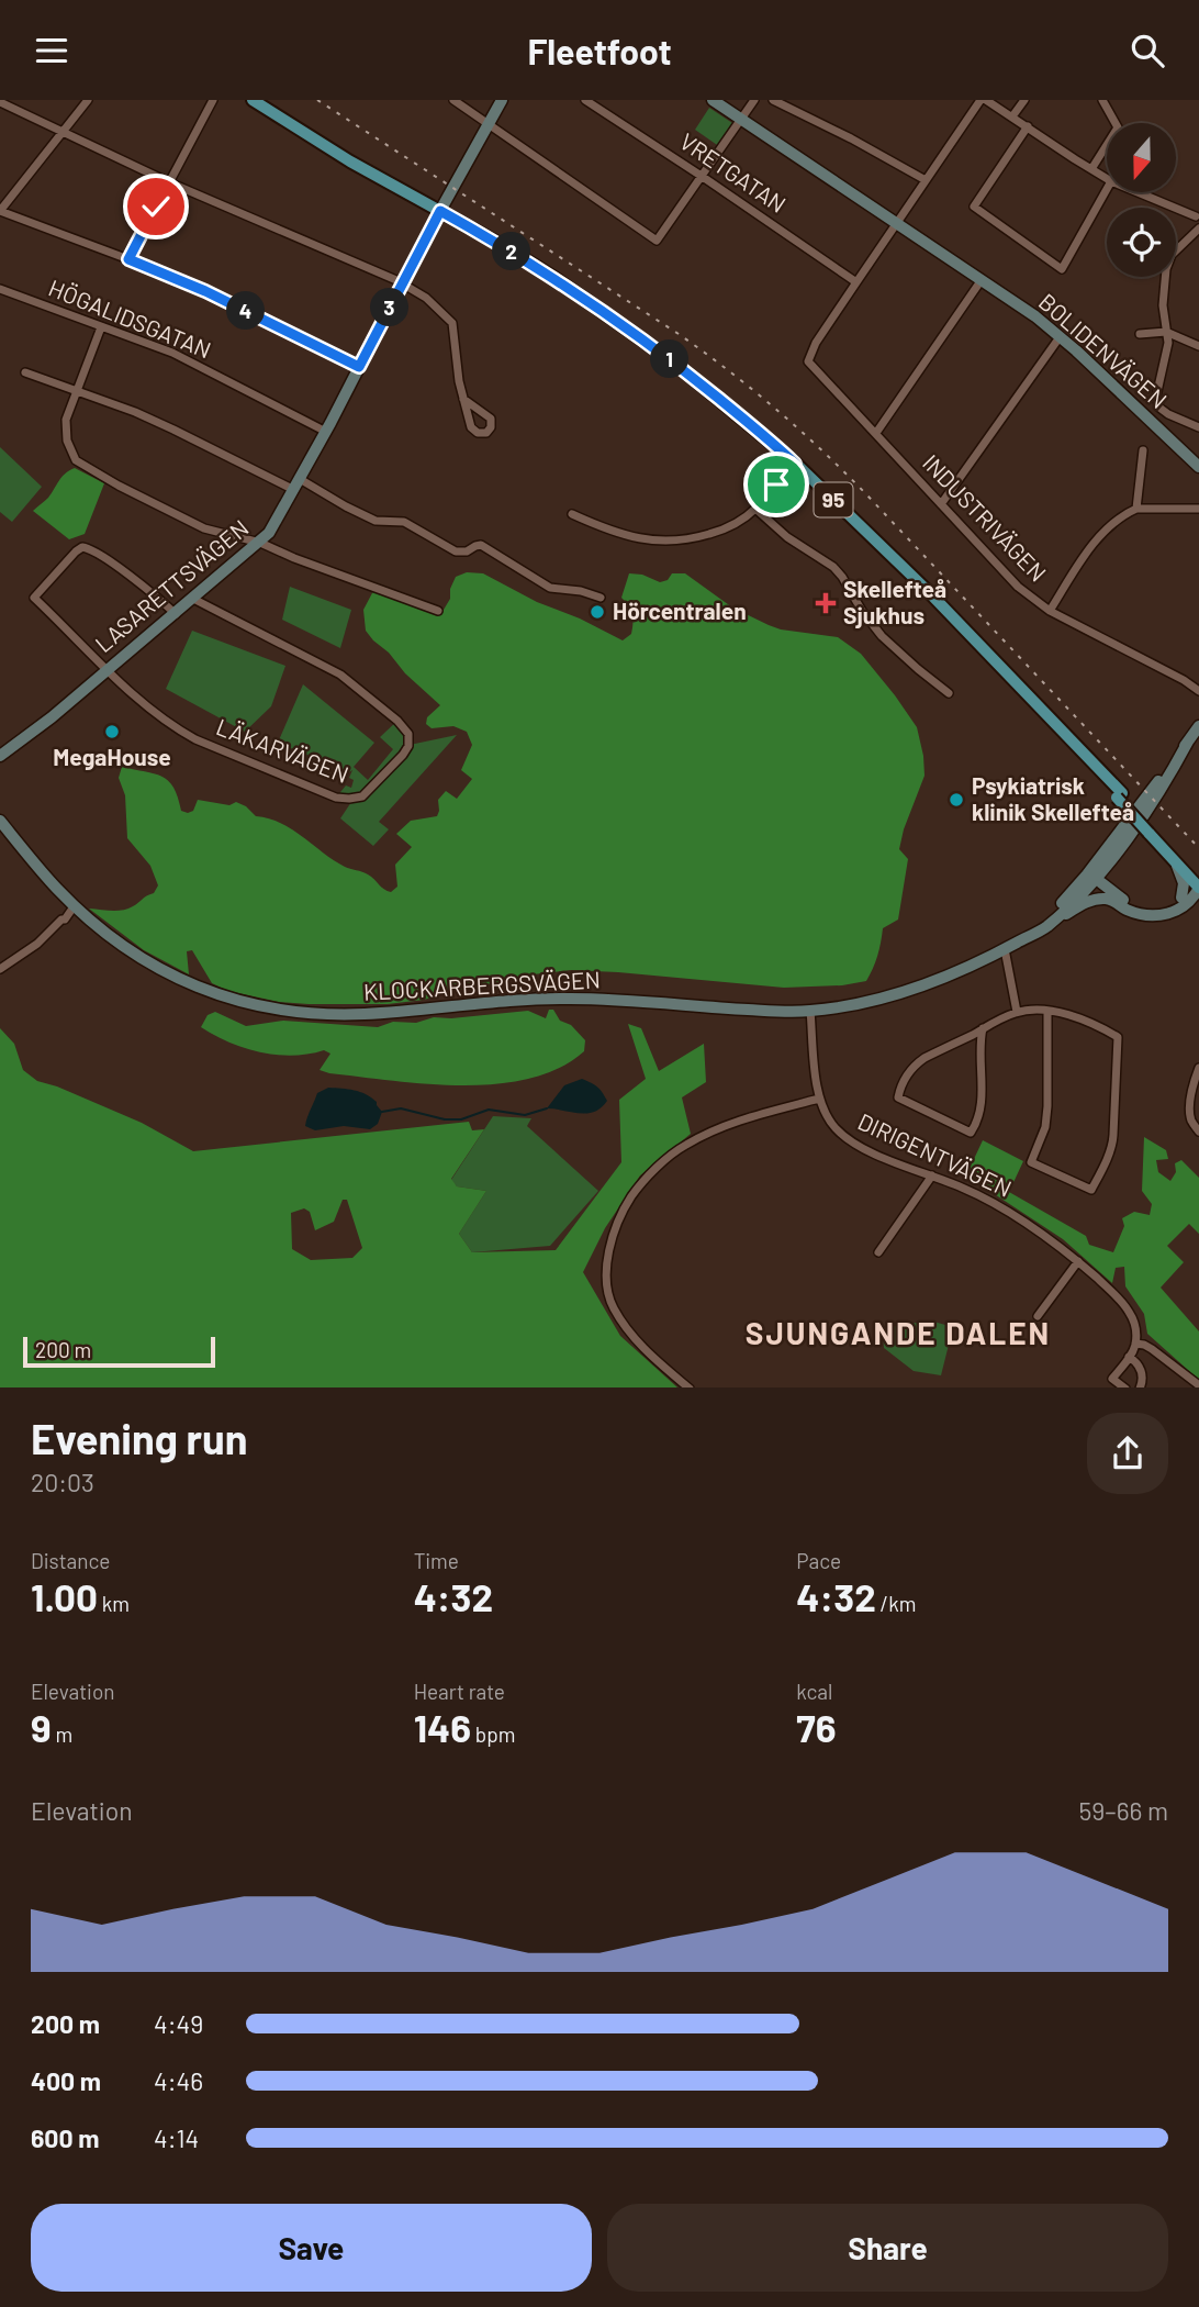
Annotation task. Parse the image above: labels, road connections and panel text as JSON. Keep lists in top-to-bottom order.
{
  "streets": {
    "main road": [
      "BOLIDENVÄGEN",
      "95",
      "LASARETTSVÄGEN",
      "KLOCKARBERGSVÄGEN"
    ],
    "street": [
      "VRETGATAN",
      "HÖGALIDSGATAN",
      "INDUSTRIVÄGEN",
      "LÄKARVÄGEN",
      "DIRIGENTVÄGEN"
    ]
  },
  "crossings": [
    ["VRETGATAN", "INDUSTRIVÄGEN"],
    ["HÖGALIDSGATAN", "LASARETTSVÄGEN"],
    ["95", "LASARETTSVÄGEN"],
    ["LASARETTSVÄGEN", "LÄKARVÄGEN"],
    ["KLOCKARBERGSVÄGEN", "DIRIGENTVÄGEN"]
  ],
  "districts": ["SJUNGANDE DALEN"],
  "places": {
    "health": ["Skellefteå Sjukhus"],
    "other": ["Hörcentralen", "MegaHouse", "Psykiatrisk klinik Skellefteå"]
  },
  "scale_bar": "200 m",
  "north": "bottom",
  "page": {
    "header": "Fleetfoot",
    "pins": [
      "2",
      "3",
      "4",
      "1"
    ],
    "scale": "200 m",
    "heading": ["Evening run", "20:03"],
    "stats": [
      ["Distance", "1.00 km"],
      ["Time", "4:32"],
      ["Pace", "4:32 /km"],
      ["Elevation", "9 m"],
      ["Heart rate", "146 bpm"],
      ["kcal", "76"]
    ],
    "chart": ["Elevation", "59–66 m"],
    "list": [
      {
        "name": "200 m",
        "note": "4:49"
      },
      {
        "name": "400 m",
        "note": "4:46"
      },
      {
        "name": "600 m",
        "note": "4:14"
      }
    ],
    "buttons": ["Save", "Share"]
  }
}
